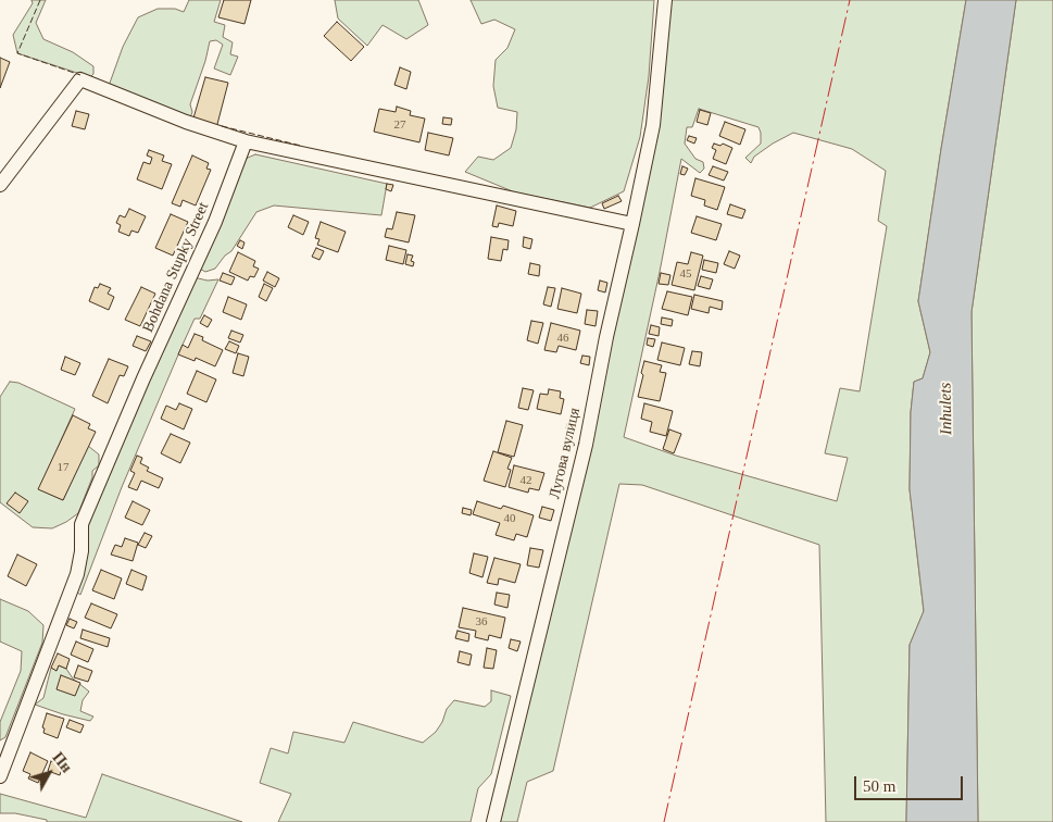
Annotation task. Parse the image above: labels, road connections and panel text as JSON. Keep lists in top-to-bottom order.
{
  "streets": {
    "street": ["Bohdana Stupky Street", "Лугова вулиця"]
  },
  "water": ["Inhulets"],
  "house_numbers": [
    "27",
    "45",
    "46",
    "17",
    "42",
    "40",
    "36"
  ],
  "scale_bar": "50 m",
  "north": "top right"
}
